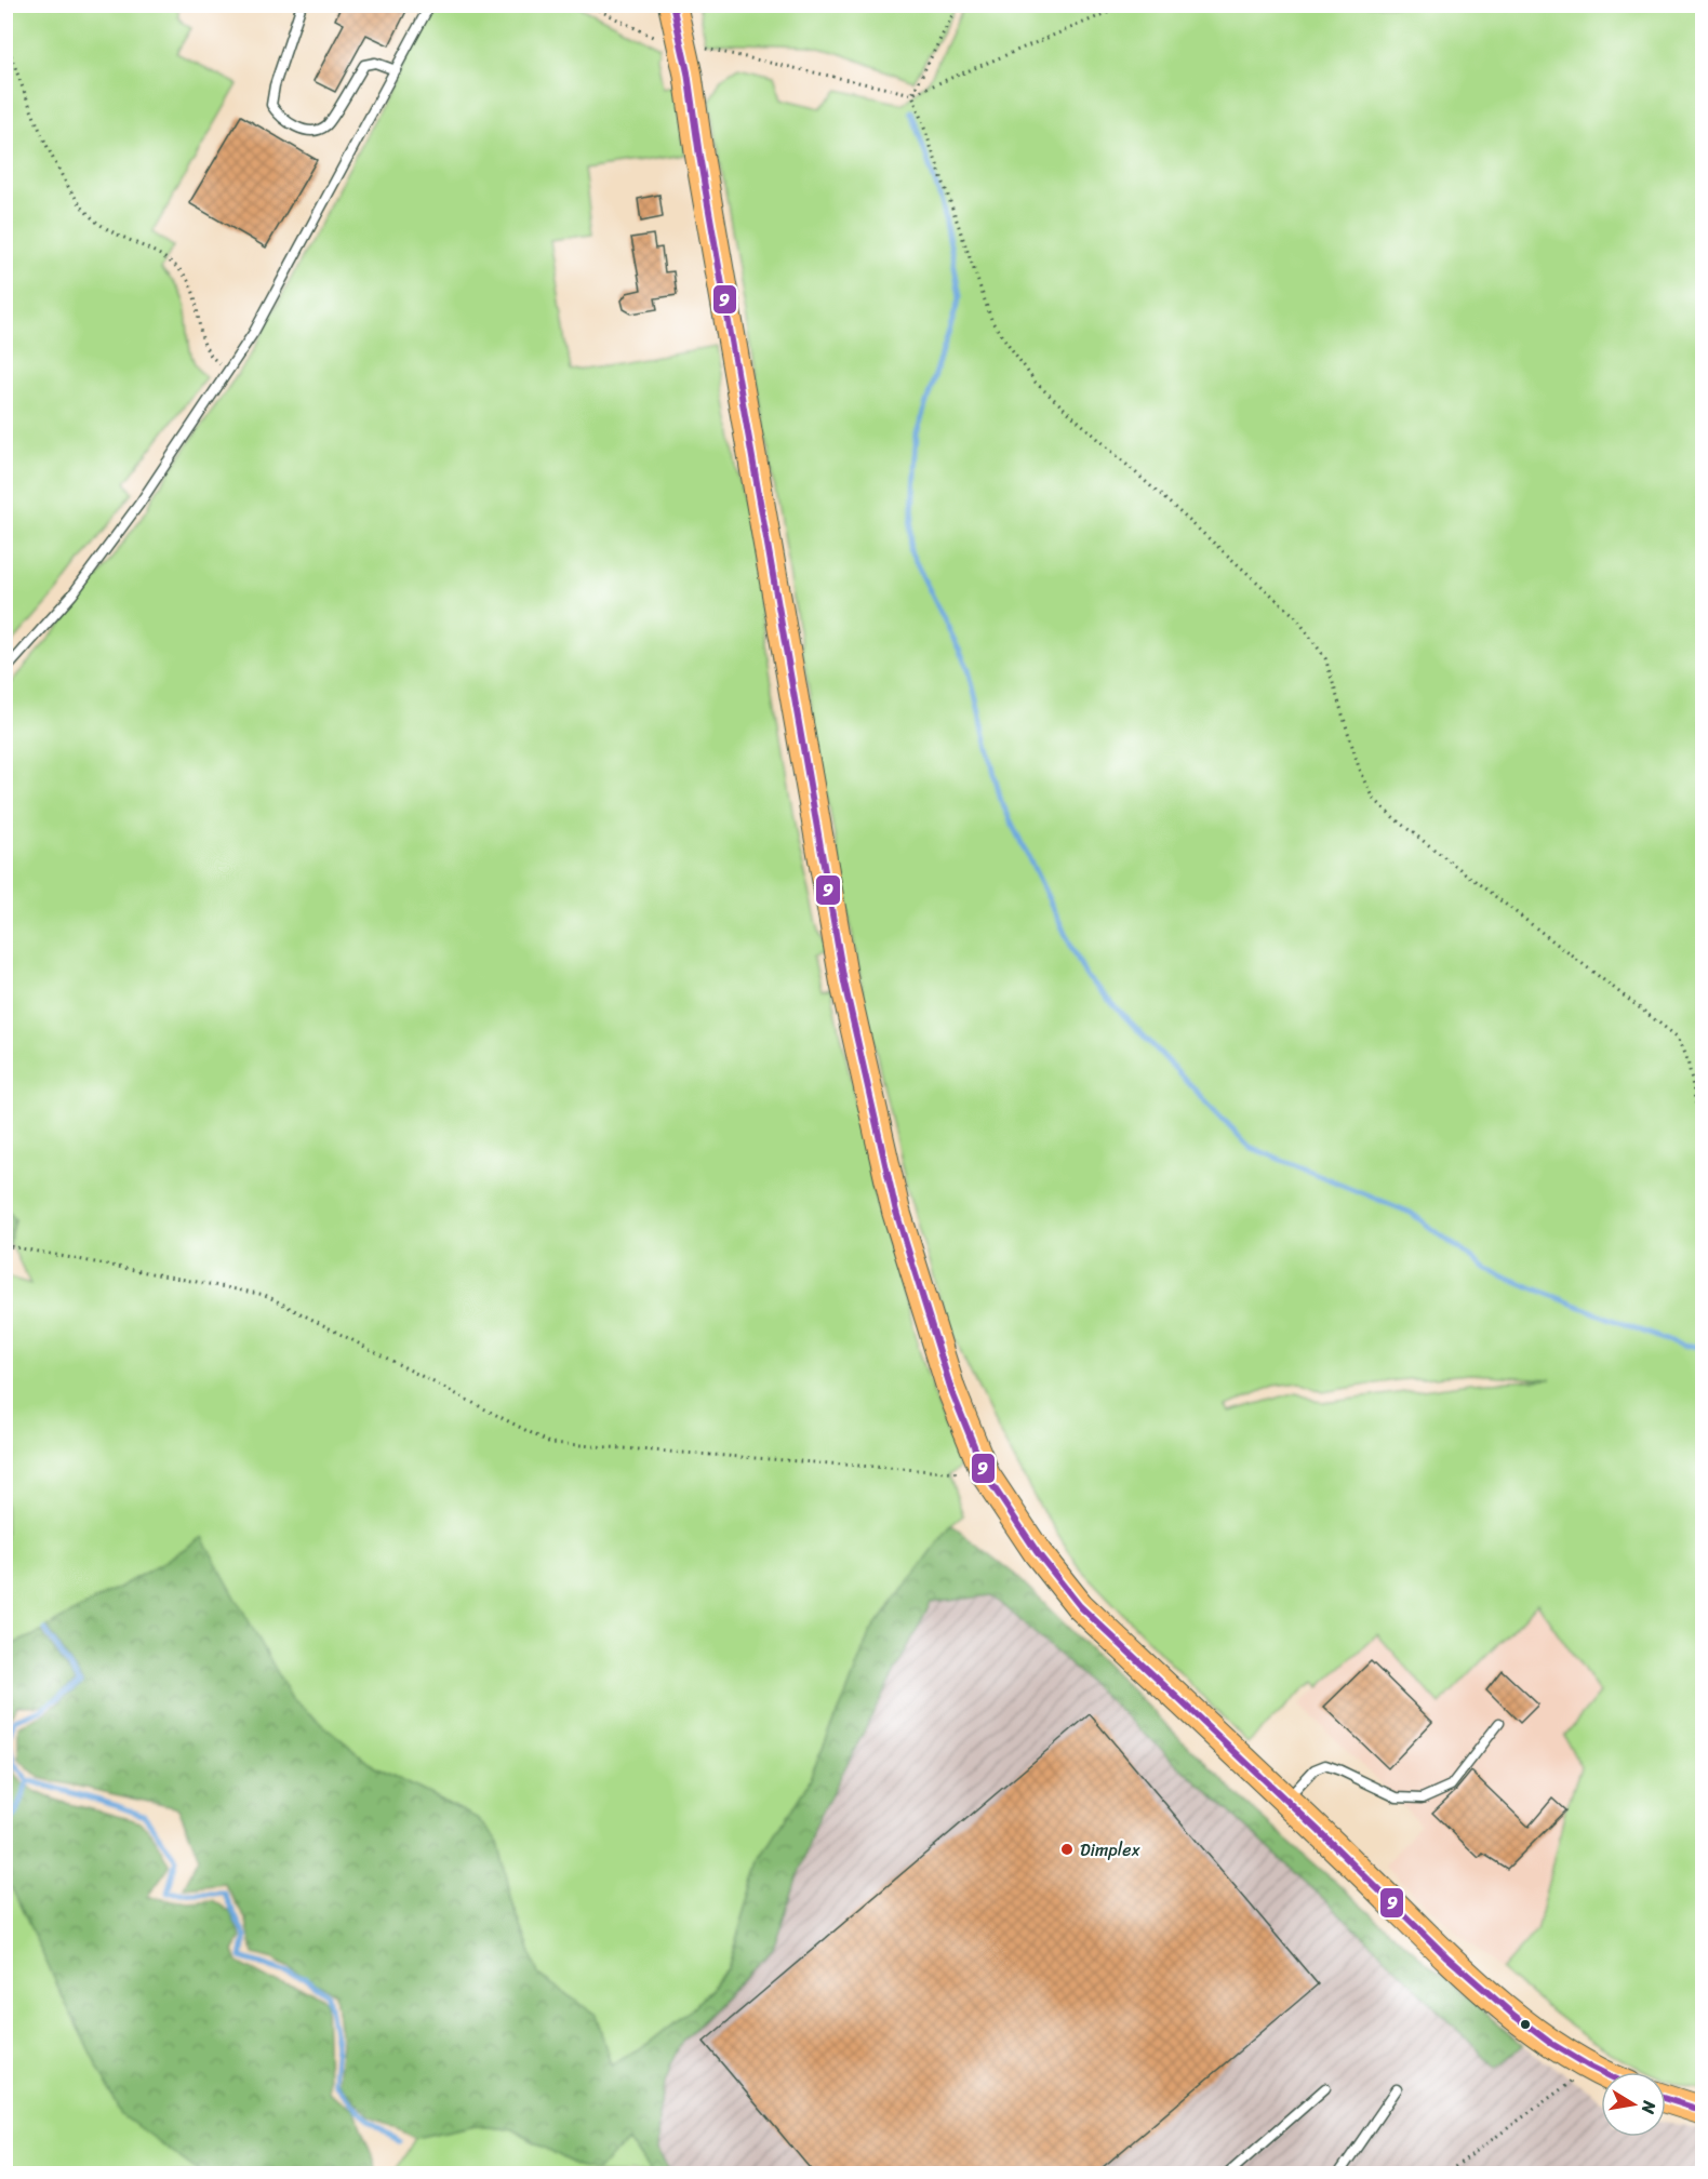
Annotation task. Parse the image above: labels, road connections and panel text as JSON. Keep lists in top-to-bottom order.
{
  "places": ["Dimplex"],
  "lines": ["transit line 9"],
  "north": "right"
}
